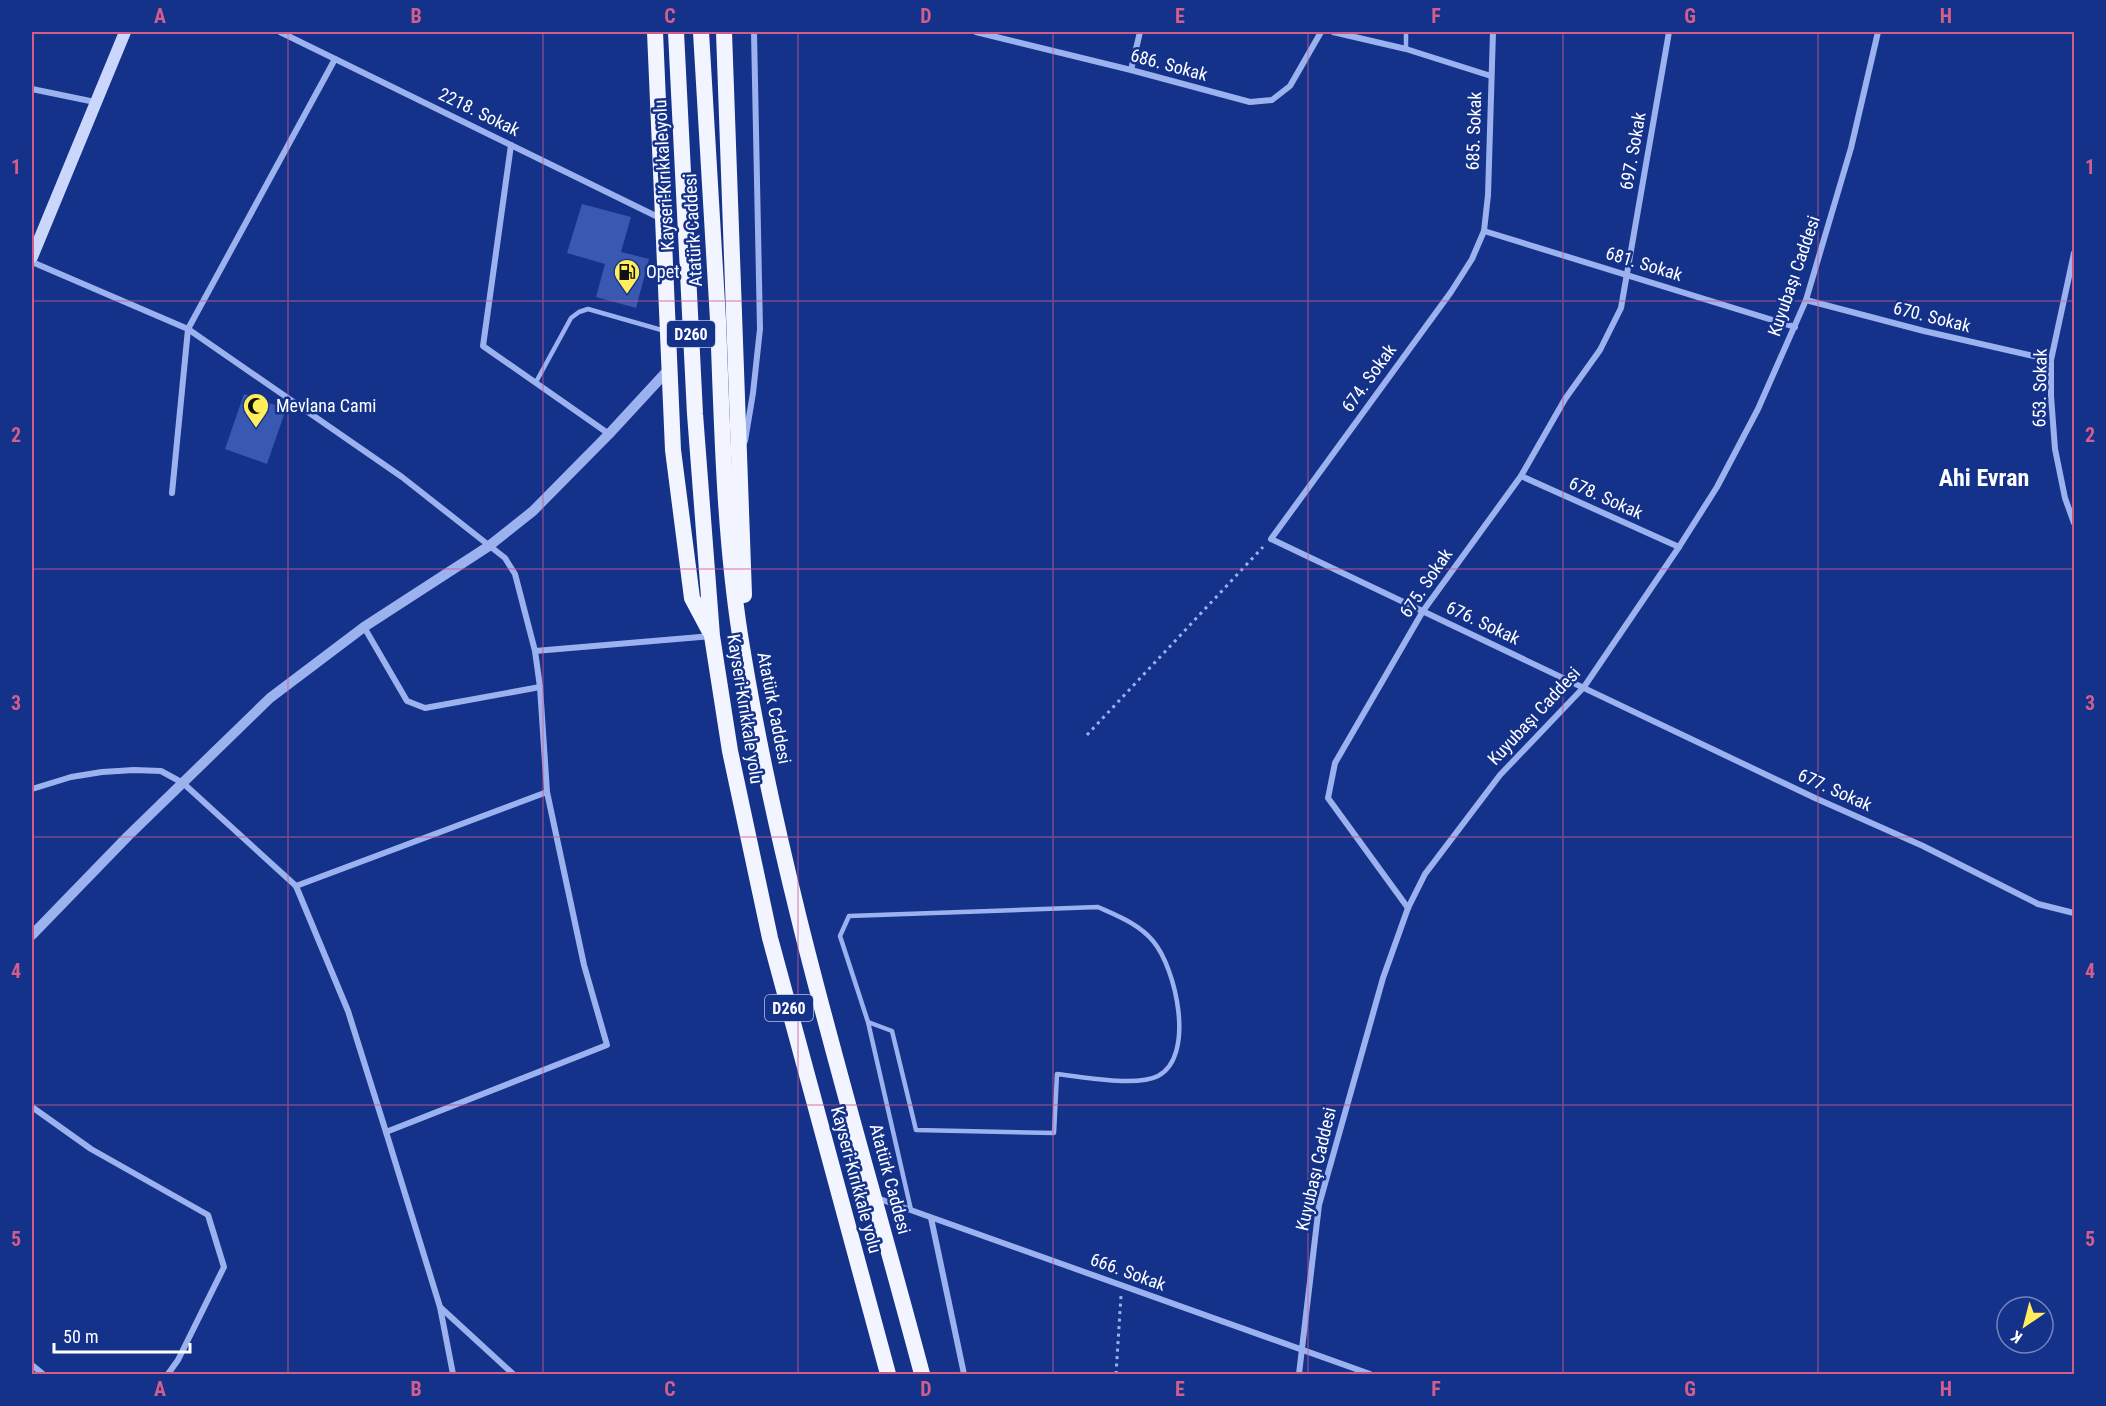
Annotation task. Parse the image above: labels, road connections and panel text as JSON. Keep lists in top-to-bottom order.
{
  "streets": {
    "highway": ["Kayseri-Kırıkkale yolu", "Atatürk Caddesi", "D260"],
    "street": [
      "686. Sokak",
      "2218. Sokak",
      "685. Sokak",
      "697. Sokak",
      "681. Sokak",
      "Kuyubaşı Caddesi",
      "670. Sokak",
      "674. Sokak",
      "653. Sokak",
      "678. Sokak",
      "675. Sokak",
      "676. Sokak",
      "677. Sokak",
      "666. Sokak"
    ]
  },
  "crossings": [
    ["685. Sokak", "681. Sokak"],
    ["685. Sokak", "674. Sokak"],
    ["697. Sokak", "681. Sokak"],
    ["697. Sokak", "675. Sokak"],
    ["Atatürk Caddesi", "666. Sokak"],
    ["681. Sokak", "Kuyubaşı Caddesi"],
    ["681. Sokak", "674. Sokak"],
    ["681. Sokak", "675. Sokak"],
    ["Kuyubaşı Caddesi", "670. Sokak"],
    ["Kuyubaşı Caddesi", "678. Sokak"],
    ["Kuyubaşı Caddesi", "675. Sokak"],
    ["Kuyubaşı Caddesi", "676. Sokak"],
    ["Kuyubaşı Caddesi", "677. Sokak"],
    ["Kuyubaşı Caddesi", "666. Sokak"],
    ["670. Sokak", "653. Sokak"],
    ["674. Sokak", "676. Sokak"],
    ["678. Sokak", "675. Sokak"],
    ["675. Sokak", "676. Sokak"],
    ["676. Sokak", "677. Sokak"]
  ],
  "districts": ["Ahi Evran"],
  "places": {
    "fuel station": ["Opet"],
    "mosque": ["Mevlana Cami"]
  },
  "scale_bar": "50 m",
  "north": "bottom left",
  "grid": {
    "columns": [
      "A",
      "B",
      "C",
      "D",
      "E",
      "F",
      "G",
      "H"
    ],
    "rows": [
      "1",
      "2",
      "3",
      "4",
      "5"
    ]
  }
}
